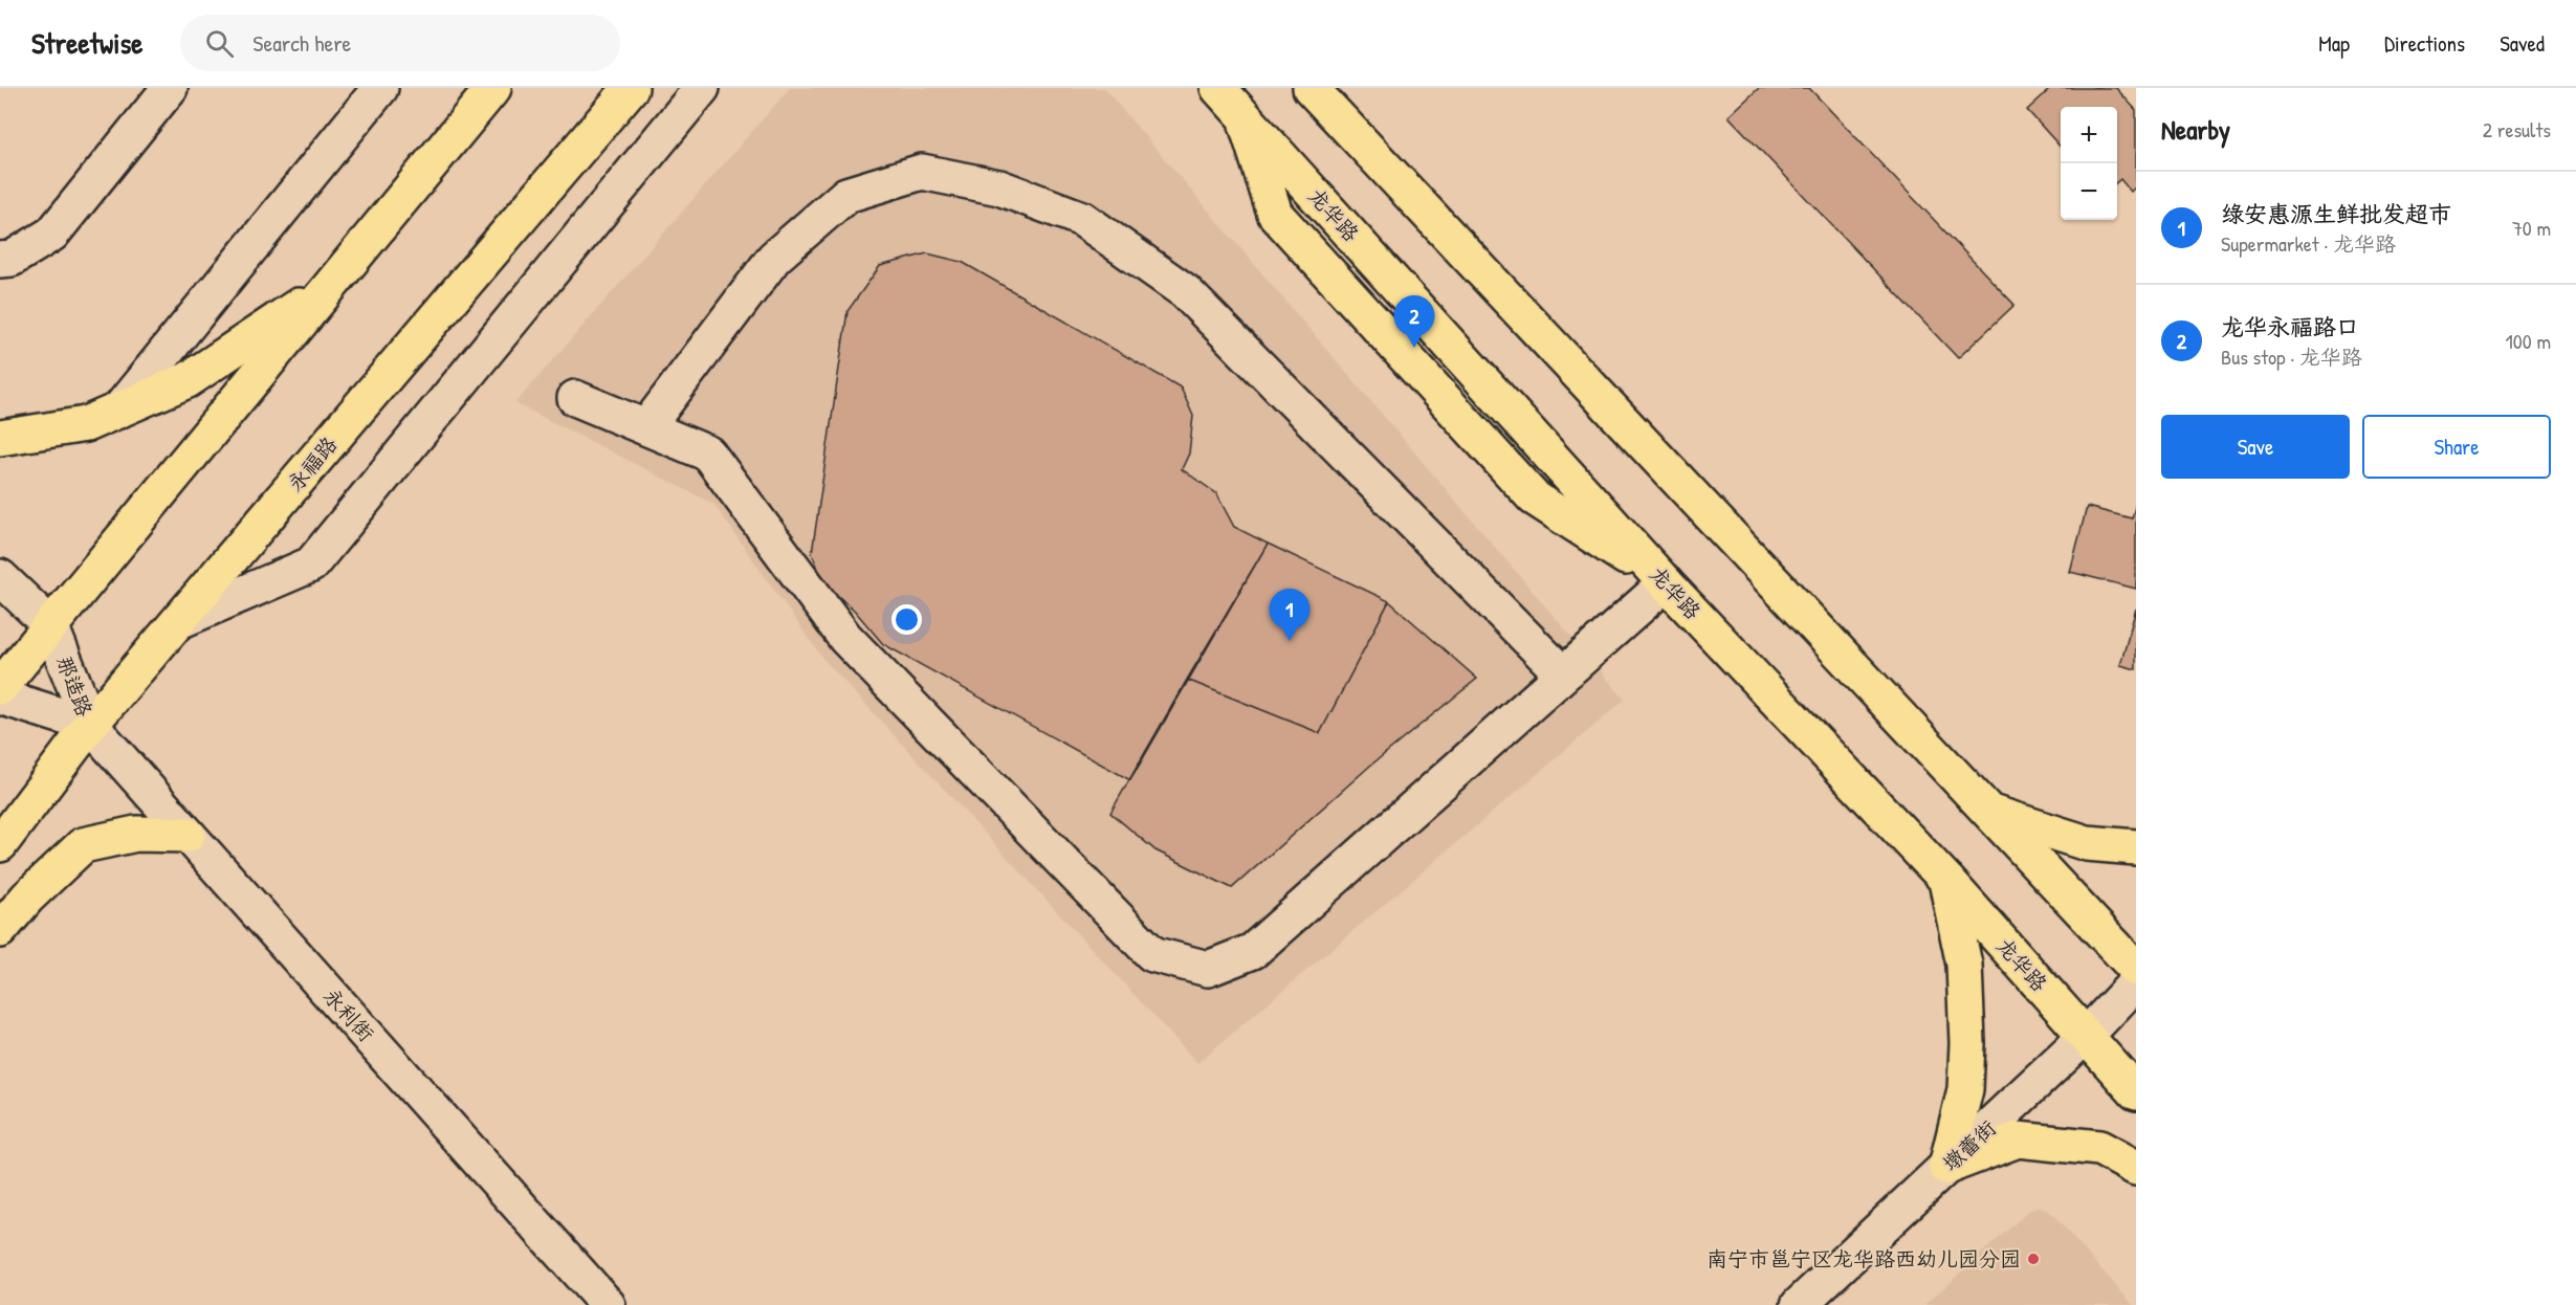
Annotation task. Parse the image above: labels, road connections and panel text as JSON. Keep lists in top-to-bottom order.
{
  "streets": {
    "main road": ["龙华路", "永福路"],
    "street": ["那造路", "永利街", "墩蕾街"]
  },
  "crossings": [
    ["龙华路", "墩蕾街"],
    ["永福路", "那造路"],
    ["永福路", "永利街"],
    ["那造路", "永利街"]
  ],
  "places": ["南宁市邕宁区龙华路西幼儿园分园"],
  "page": {
    "header": "Streetwise",
    "search": "Search here",
    "nav": ["Map", "Directions", "Saved"],
    "heading": ["Nearby", "2 results"],
    "map_buttons": ["+", "−"],
    "list": [
      {
        "mark": "1",
        "name": "绿安惠源生鲜批发超市",
        "note": "Supermarket · 龙华路",
        "value": "70 m"
      },
      {
        "mark": "2",
        "name": "龙华永福路口",
        "note": "Bus stop · 龙华路",
        "value": "100 m"
      }
    ],
    "pins": ["2", "1"],
    "buttons": ["Save", "Share"]
  }
}
